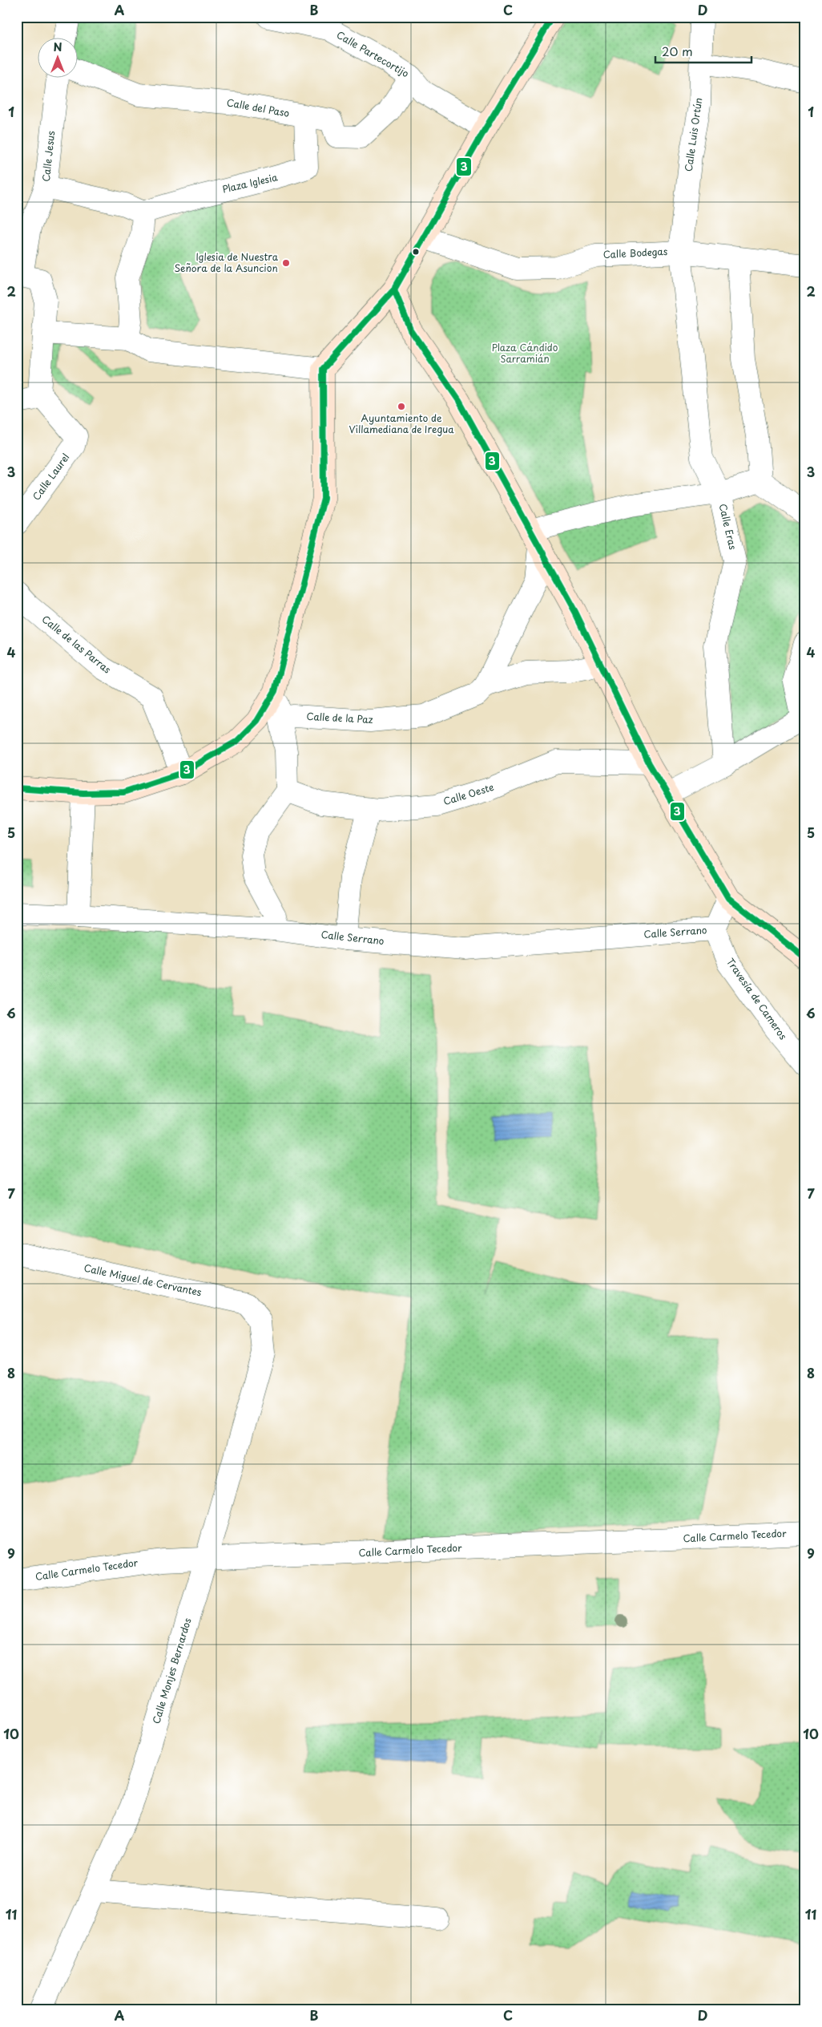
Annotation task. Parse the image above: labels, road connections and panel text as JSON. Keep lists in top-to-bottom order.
{
  "streets": {
    "street": [
      "Calle Partecortijo",
      "Calle del Paso",
      "Calle Luis Ortún",
      "Calle Jesus",
      "Plaza Iglesia",
      "Calle Bodegas",
      "Calle Laurel",
      "Calle Eras",
      "Calle de las Parras",
      "Calle de la Paz",
      "Calle Oeste",
      "Calle Serrano",
      "Travesía de Cameros",
      "Calle Miguel de Cervantes",
      "Calle Carmelo Tecedor",
      "Calle Monjes Bernardos"
    ]
  },
  "crossings": [
    ["Calle Partecortijo", "Calle del Paso"],
    ["Calle del Paso", "Plaza Iglesia"],
    ["Calle Luis Ortún", "Calle Bodegas"],
    ["Calle Luis Ortún", "Calle Eras"],
    ["Calle Jesus", "Calle Laurel"],
    ["Calle Bodegas", "Calle Eras"],
    ["Calle Serrano", "Travesía de Cameros"],
    ["Calle Miguel de Cervantes", "Calle Monjes Bernardos"],
    ["Calle Carmelo Tecedor", "Calle Monjes Bernardos"]
  ],
  "parks": ["Plaza Cándido Sarramián"],
  "places": ["Iglesia de Nuestra Señora de la Asuncion", "Ayuntamiento de Villamediana de Iregua"],
  "lines": ["transit line 3"],
  "scale_bar": "20 m",
  "north": "top",
  "grid": {
    "columns": [
      "A",
      "B",
      "C",
      "D"
    ],
    "rows": [
      "1",
      "2",
      "3",
      "4",
      "5",
      "6",
      "7",
      "8",
      "9",
      "10",
      "11"
    ]
  }
}
